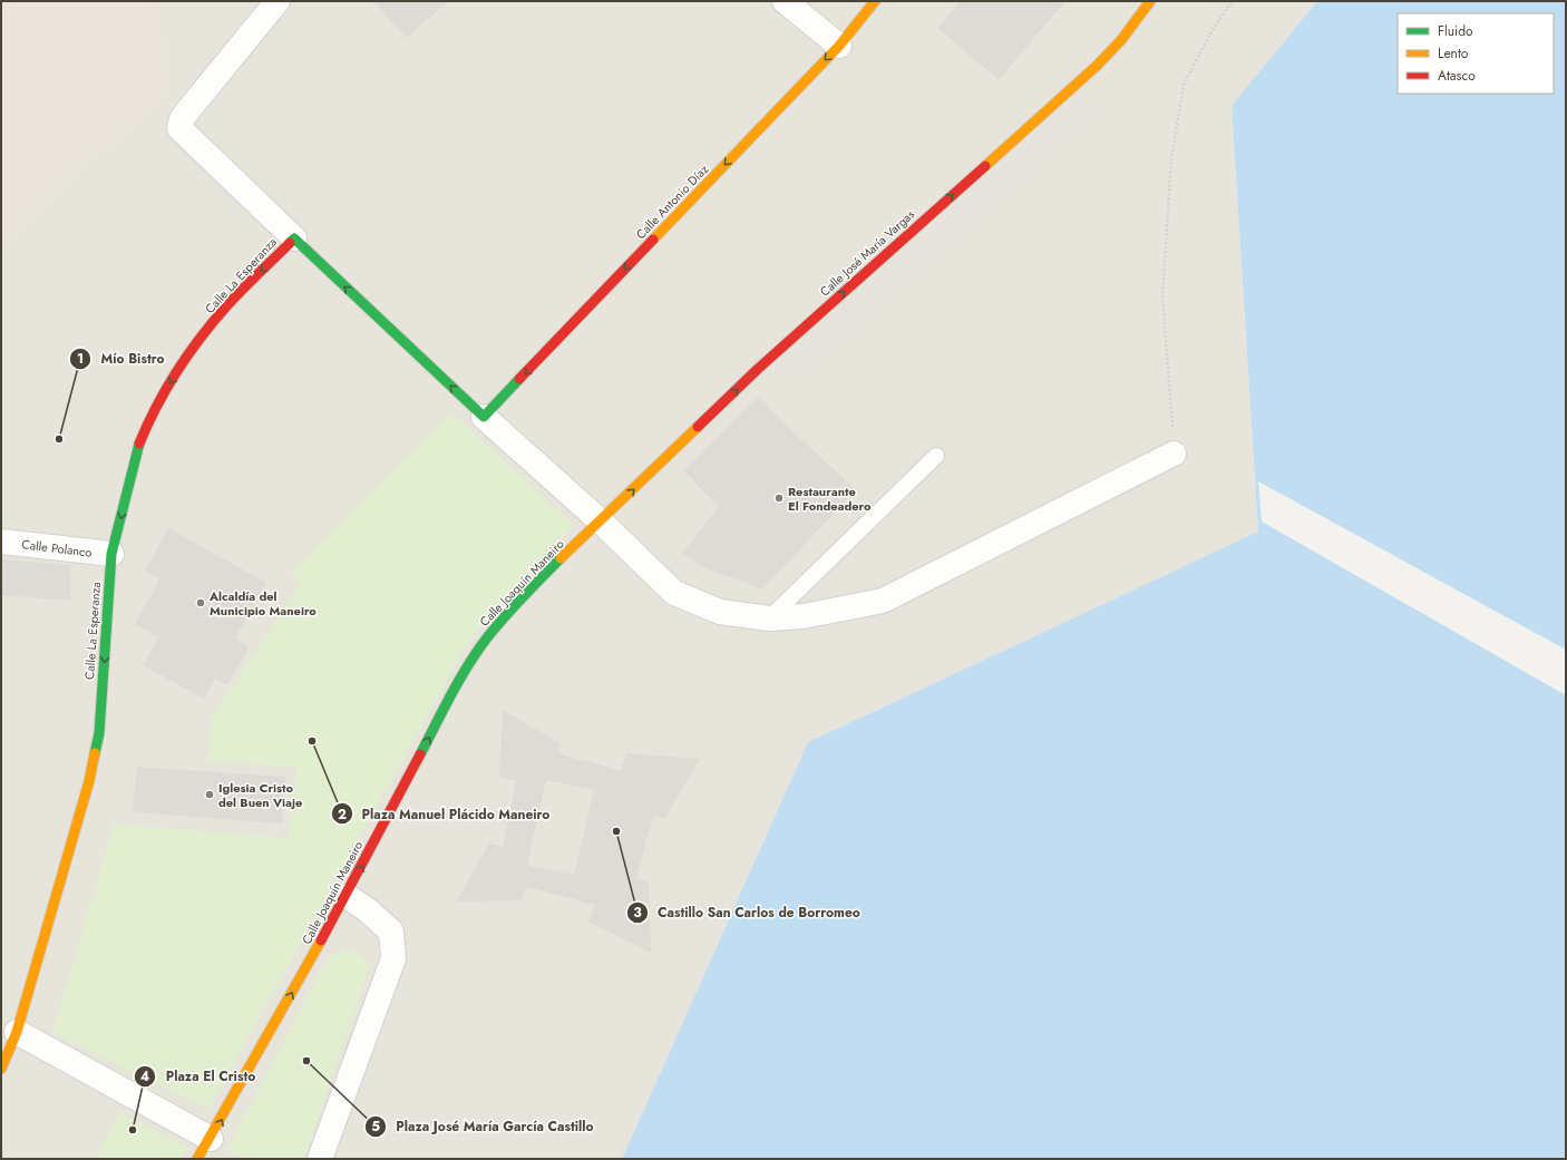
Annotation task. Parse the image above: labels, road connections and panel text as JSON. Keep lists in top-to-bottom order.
{
  "streets": {
    "street": [
      "Calle Antonio Díaz",
      "Calle José María Vargas",
      "Calle La Esperanza",
      "Calle Polanco",
      "Calle Joaquín Maneiro"
    ]
  },
  "crossings": [
    ["Calle José María Vargas", "Calle Joaquín Maneiro"],
    ["Calle La Esperanza", "Calle Polanco"]
  ],
  "one_way": [
    "Calle Antonio Díaz",
    "Calle José María Vargas",
    "Calle La Esperanza",
    "Calle Joaquín Maneiro"
  ],
  "places": [
    "Mío Bistro",
    "Restaurante El Fondeadero",
    "Alcaldía del Municipio Maneiro",
    "Plaza Manuel Plácido Maneiro",
    "Iglesia Cristo del Buen Viaje",
    "Castillo San Carlos de Borromeo",
    "Plaza José María García Castillo",
    "Plaza El Cristo"
  ],
  "legend": ["Fluido", "Lento", "Atasco"]
}
